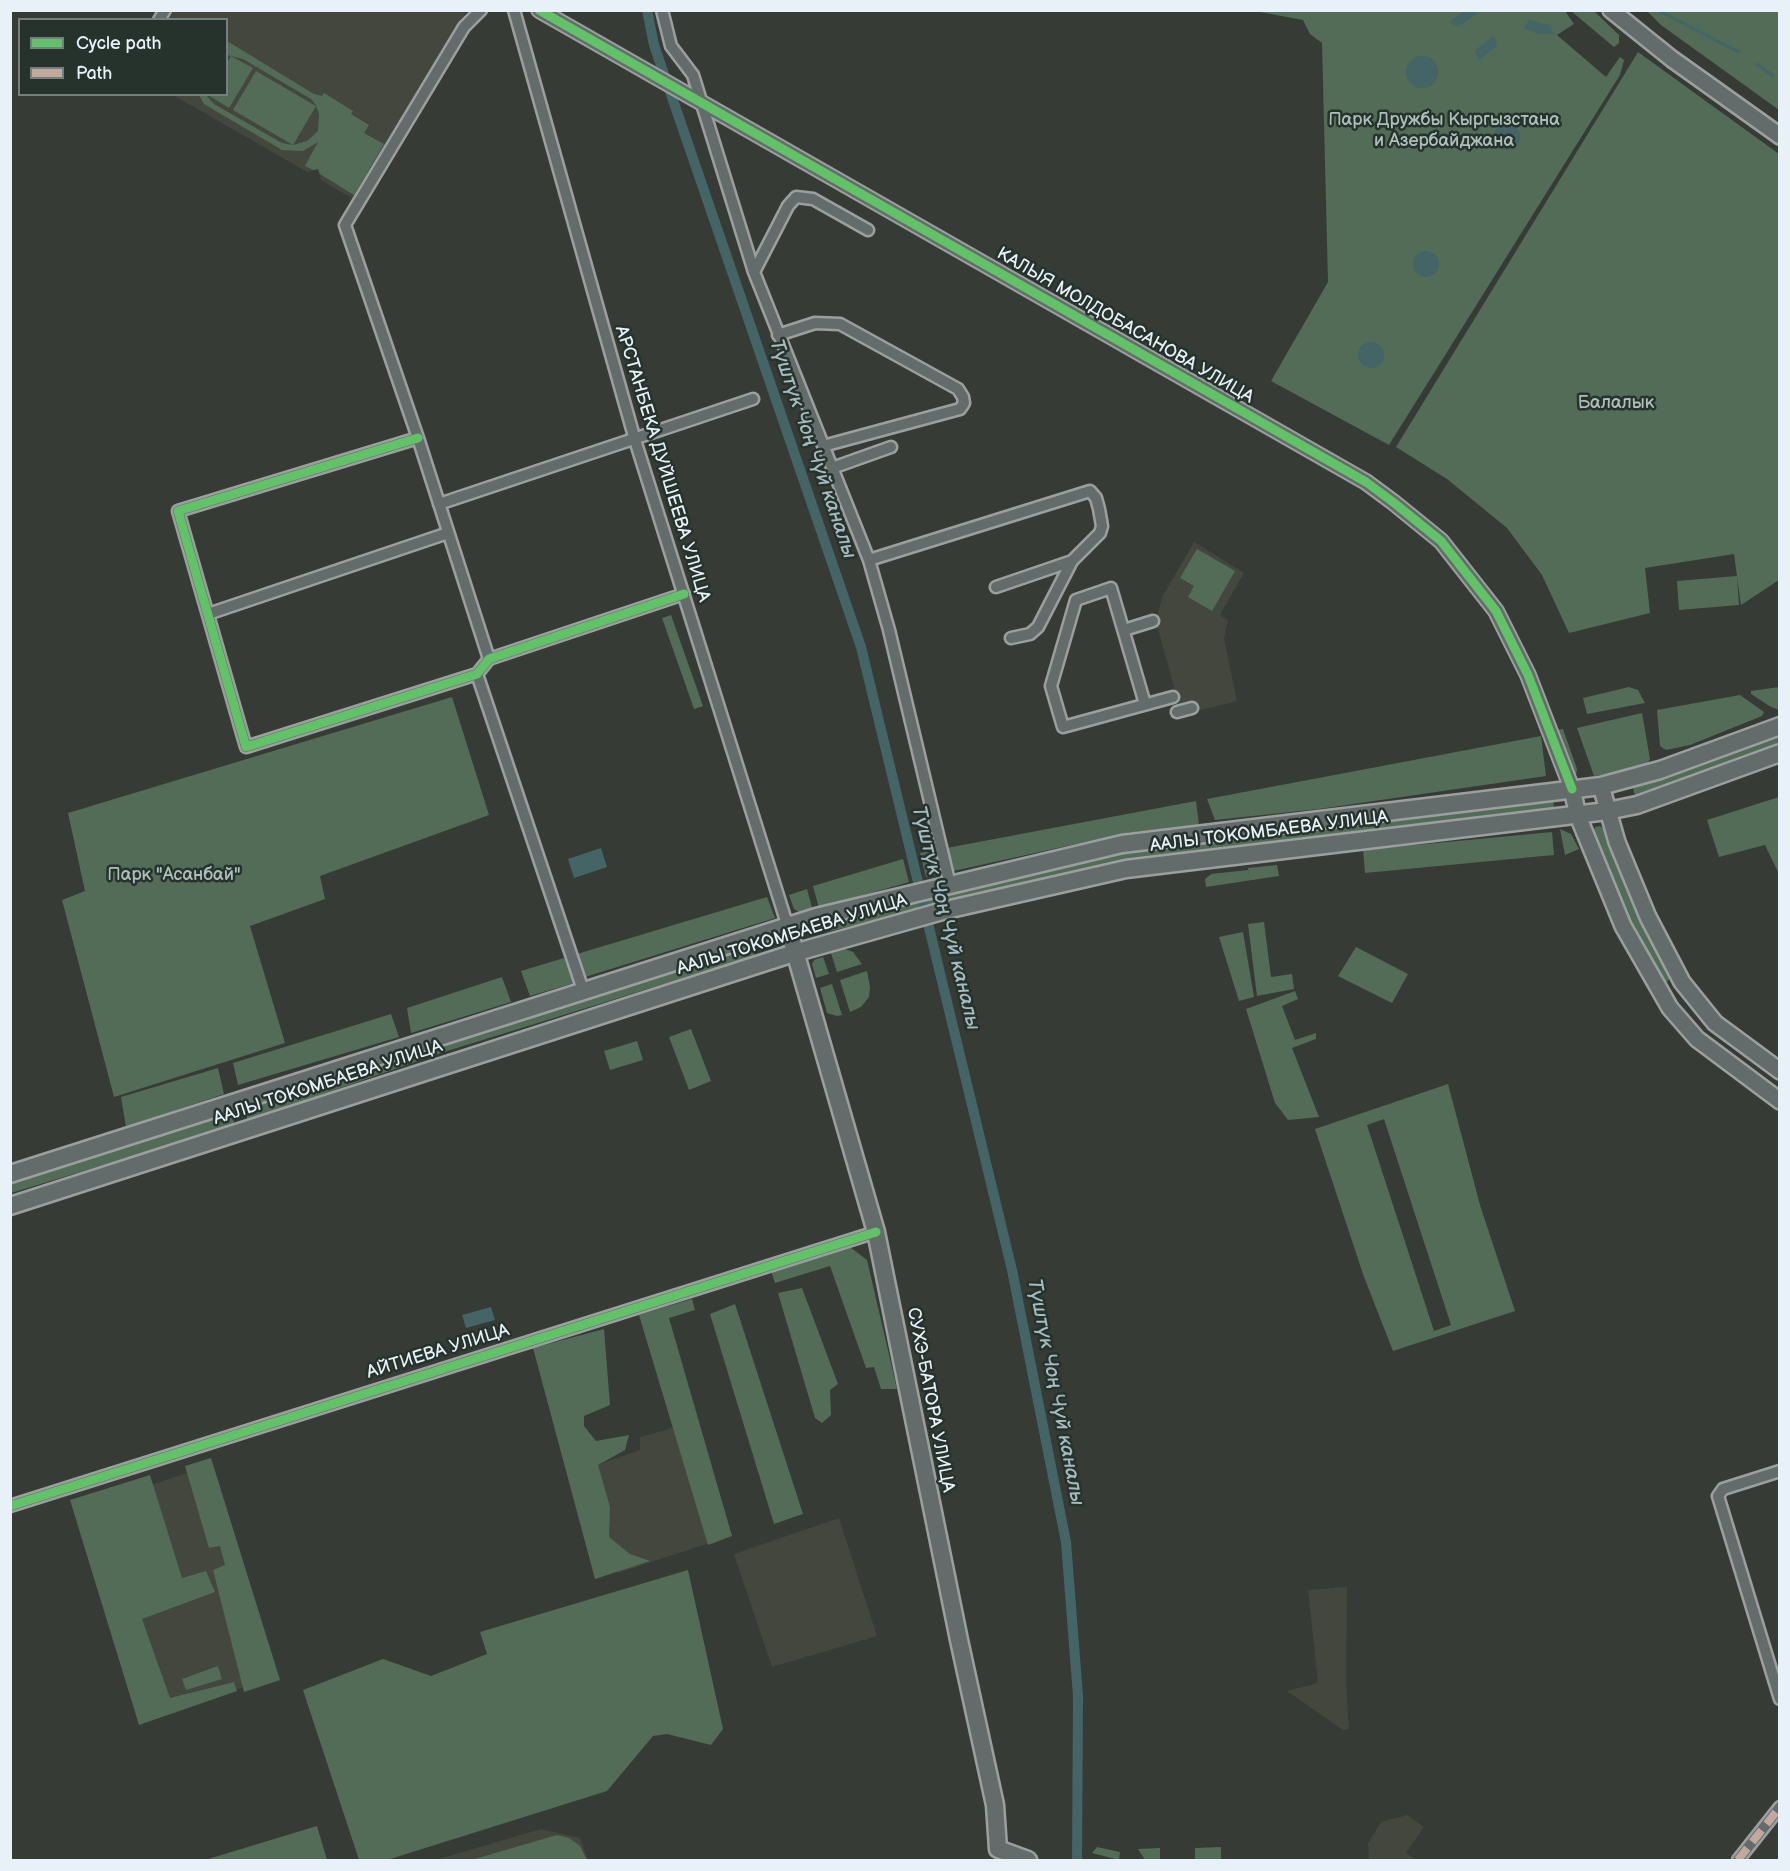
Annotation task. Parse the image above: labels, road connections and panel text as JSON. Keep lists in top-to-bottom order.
{
  "streets": {
    "main road": ["ААЛЫ ТОКОМБАЕВА УЛИЦА", "СУХЭ-БАТОРА УЛИЦА"],
    "street": ["КАЛЫЯ МОЛДОБАСАНОВА УЛИЦА", "АРСТАНБЕКА ДУЙШЕЕВА УЛИЦА", "АЙТИЕВА УЛИЦА"]
  },
  "crossings": [
    ["КАЛЫЯ МОЛДОБАСАНОВА УЛИЦА", "ААЛЫ ТОКОМБАЕВА УЛИЦА"],
    ["АРСТАНБЕКА ДУЙШЕЕВА УЛИЦА", "ААЛЫ ТОКОМБАЕВА УЛИЦА"],
    ["АРСТАНБЕКА ДУЙШЕЕВА УЛИЦА", "СУХЭ-БАТОРА УЛИЦА"],
    ["ААЛЫ ТОКОМБАЕВА УЛИЦА", "СУХЭ-БАТОРА УЛИЦА"],
    ["АЙТИЕВА УЛИЦА", "СУХЭ-БАТОРА УЛИЦА"]
  ],
  "water": ["Түштүк Чоң Чүй каналы"],
  "parks": ["Парк Дружбы Кыргызстана и Азербайджана", "Балалык", "Парк \"Асанбай\""],
  "legend": ["Cycle path", "Path"]
}
